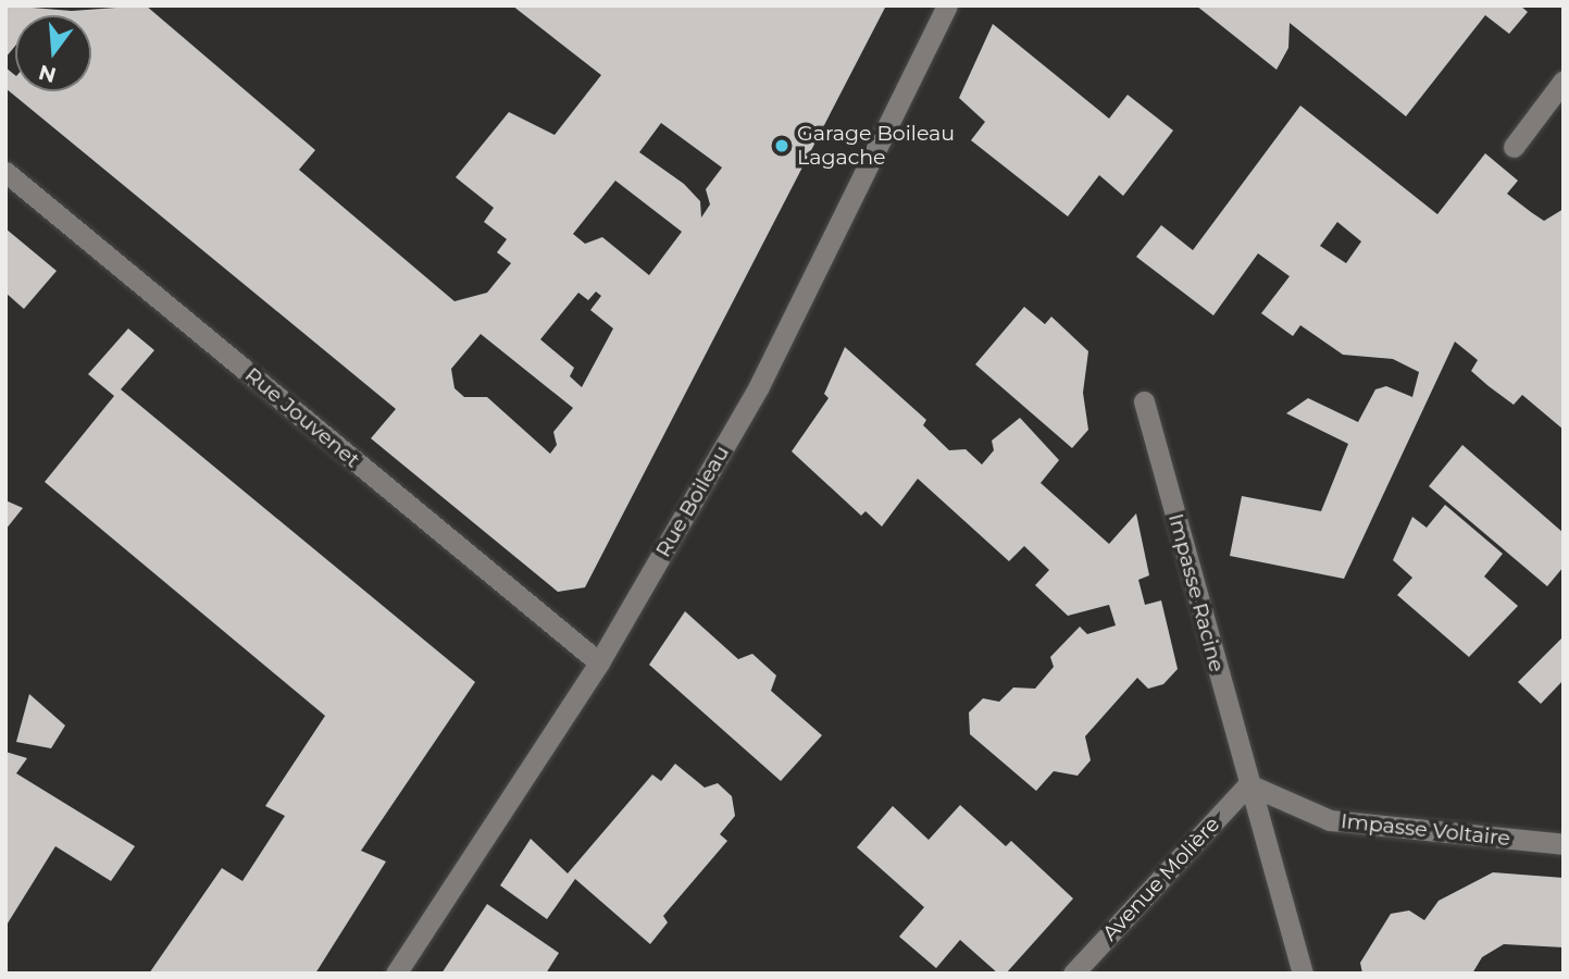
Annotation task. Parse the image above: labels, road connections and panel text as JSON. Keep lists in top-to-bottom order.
{
  "streets": {
    "street": [
      "Rue Jouvenet",
      "Rue Boileau",
      "Impasse Racine",
      "Impasse Voltaire",
      "Avenue Molière"
    ]
  },
  "crossings": [
    ["Rue Jouvenet", "Rue Boileau"],
    ["Impasse Racine", "Impasse Voltaire"],
    ["Impasse Racine", "Avenue Molière"],
    ["Impasse Voltaire", "Avenue Molière"]
  ],
  "places": ["Garage Boileau Lagache"],
  "north": "bottom"
}
